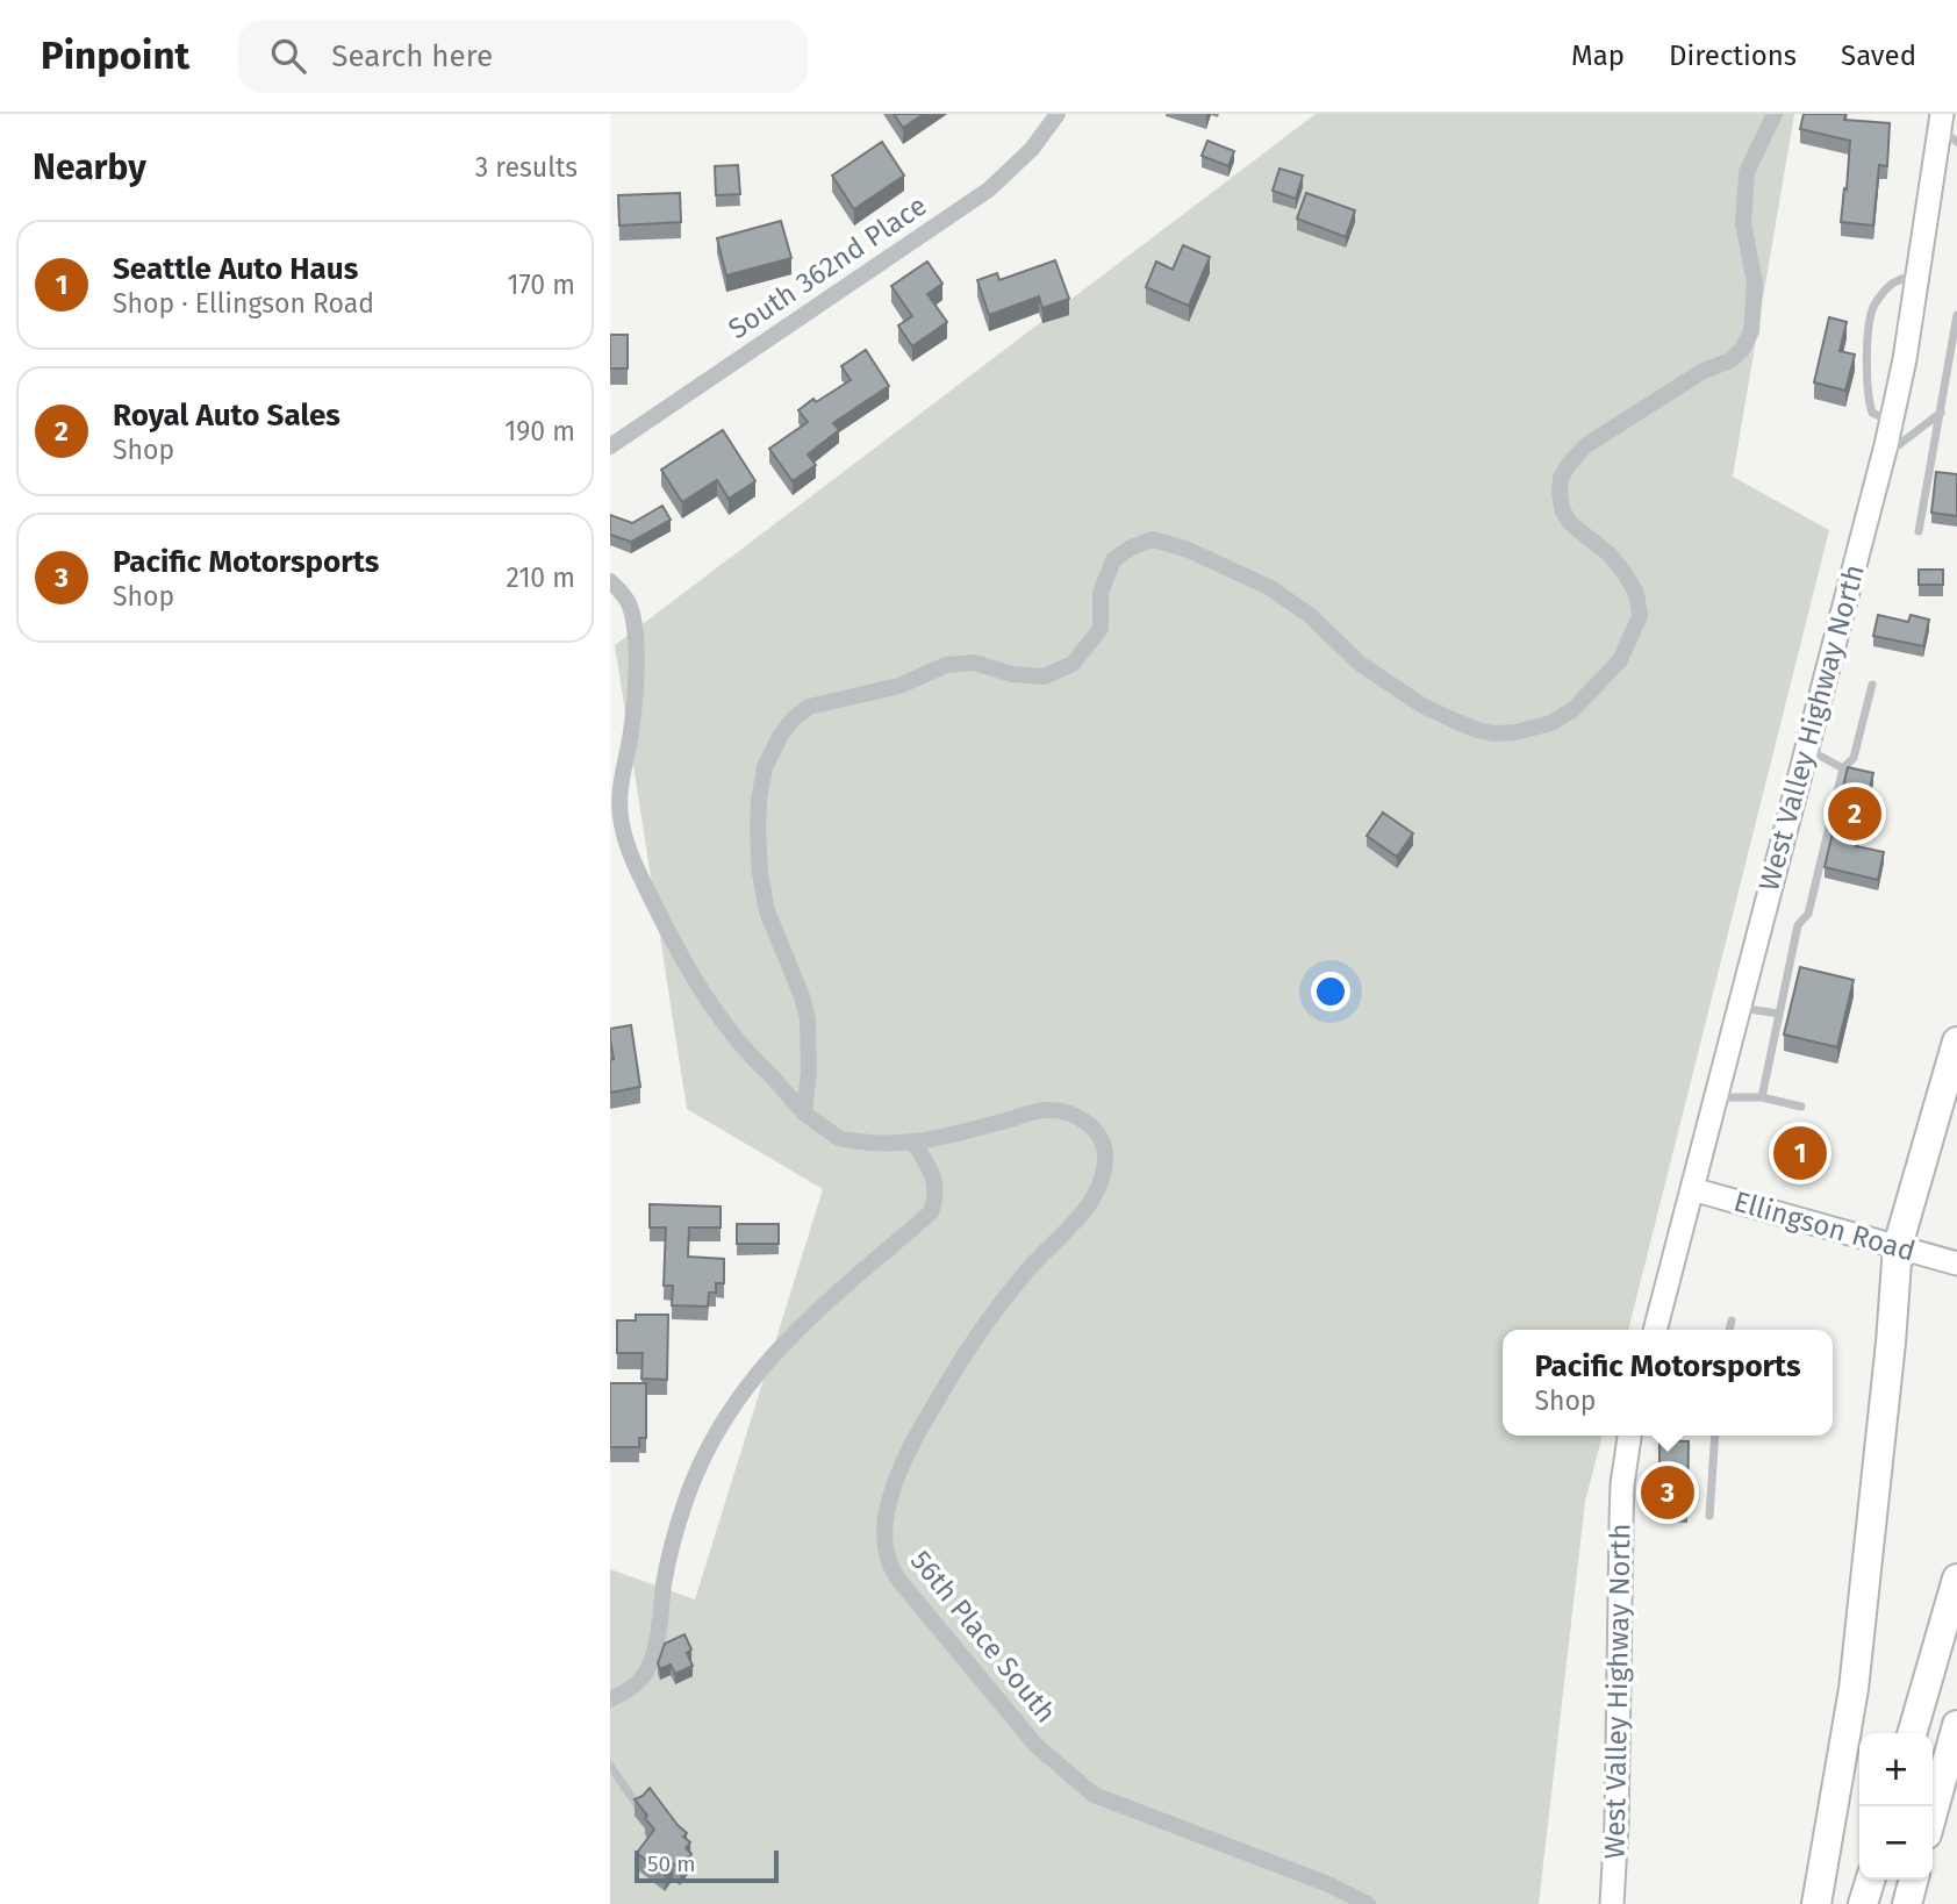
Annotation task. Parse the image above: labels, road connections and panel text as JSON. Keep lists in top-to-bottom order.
{
  "streets": {
    "main road": ["West Valley Highway North", "Ellingson Road"],
    "street": ["South 362nd Place", "56th Place South"]
  },
  "crossings": [
    ["West Valley Highway North", "Ellingson Road"]
  ],
  "scale_bar": "50 m",
  "page": {
    "header": "Pinpoint",
    "search": "Search here",
    "nav": ["Map", "Directions", "Saved"],
    "heading": ["Nearby", "3 results"],
    "list": [
      {
        "mark": "1",
        "name": "Seattle Auto Haus",
        "note": "Shop · Ellingson Road",
        "value": "170 m"
      },
      {
        "mark": "2",
        "name": "Royal Auto Sales",
        "note": "Shop",
        "value": "190 m"
      },
      {
        "mark": "3",
        "name": "Pacific Motorsports",
        "note": "Shop",
        "value": "210 m"
      }
    ],
    "pins": ["2", "1", "3"],
    "popup": ["Pacific Motorsports", "Shop"],
    "map_buttons": ["+", "−"],
    "scale": "50 m"
  }
}
